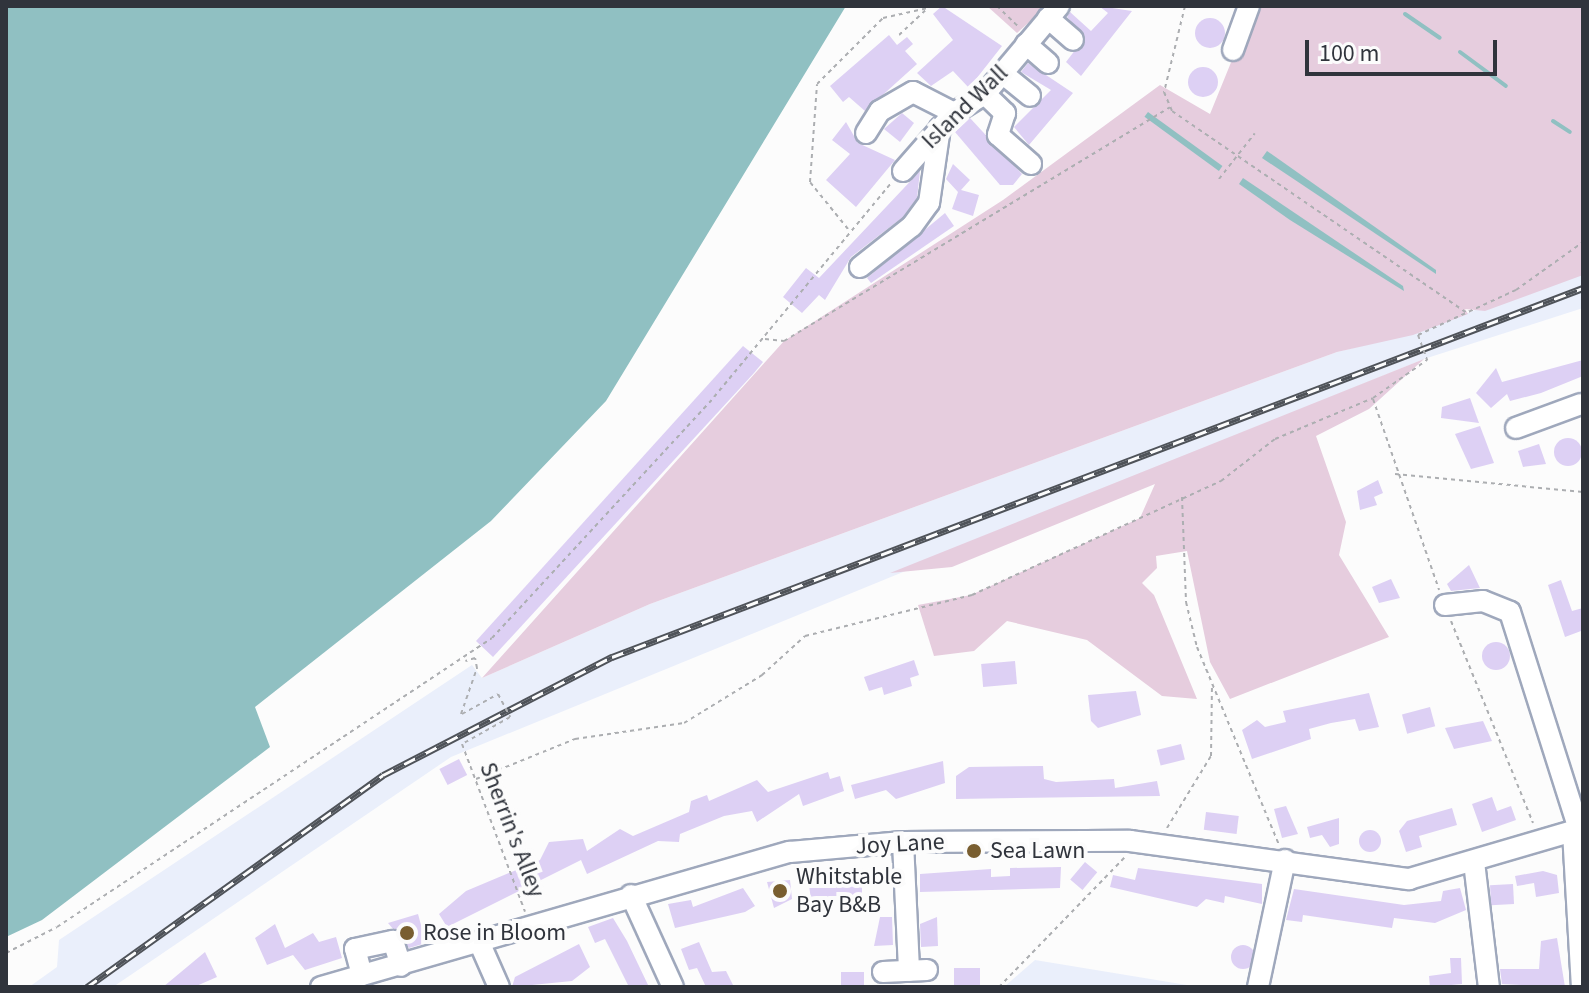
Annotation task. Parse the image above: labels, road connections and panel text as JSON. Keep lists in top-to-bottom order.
{
  "streets": {
    "street": ["Island Wall", "Joy Lane"],
    "path": ["Sherrin's Alley"]
  },
  "crossings": [
    ["Sherrin's Alley", "Joy Lane"]
  ],
  "places": ["Sea Lawn", "Whitstable Bay B&B", "Rose in Bloom"],
  "scale_bar": "100 m"
}
